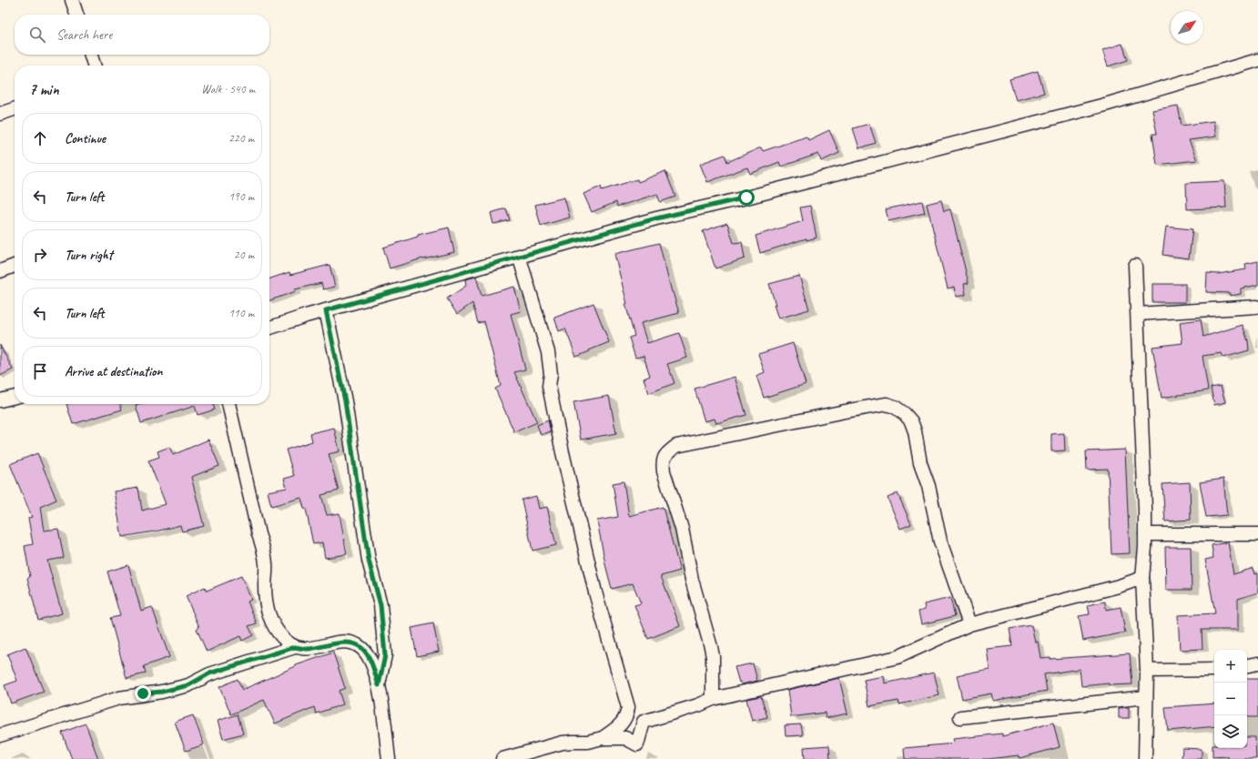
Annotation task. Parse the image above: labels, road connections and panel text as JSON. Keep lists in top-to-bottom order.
{
  "north": "top right",
  "page": {
    "search": "Search here",
    "heading": ["7 min", "Walk · 540 m"],
    "list": [
      ["Continue", "220 m"],
      ["Turn left", "190 m"],
      ["Turn right", "20 m"],
      ["Turn left", "110 m"],
      "Arrive at destination"
    ],
    "map_buttons": ["+", "−"]
  }
}
